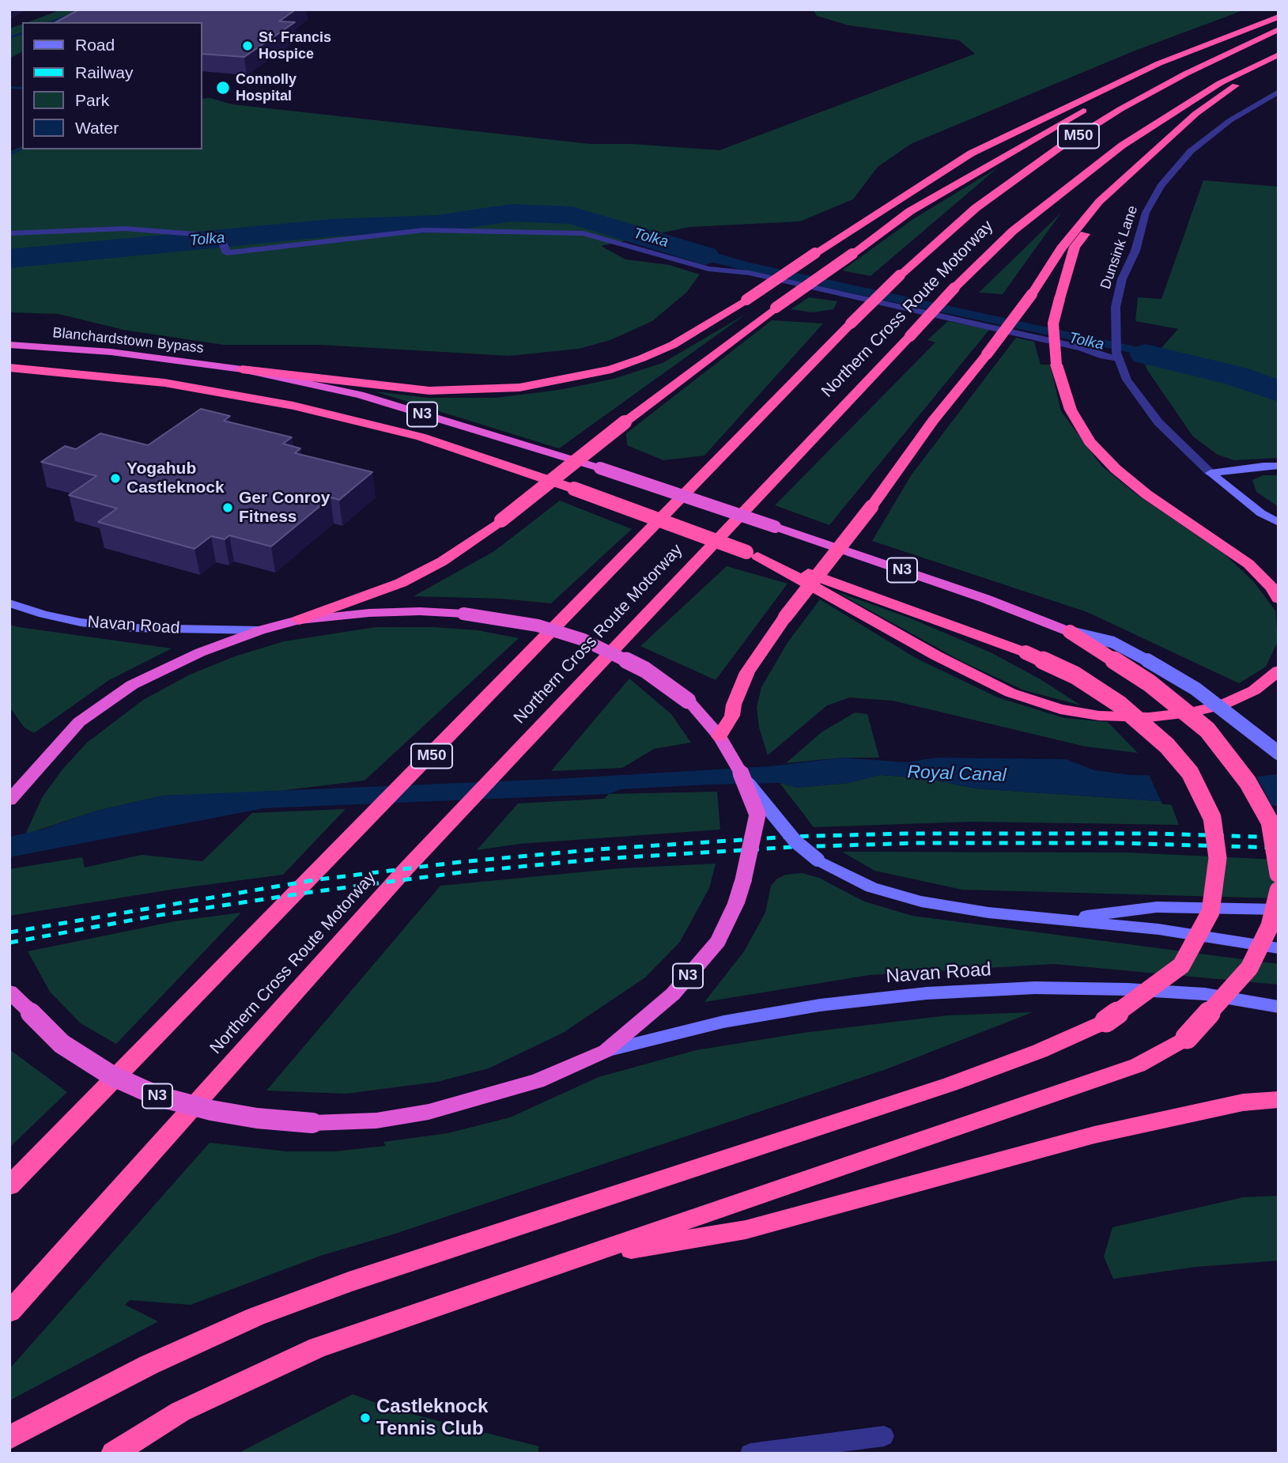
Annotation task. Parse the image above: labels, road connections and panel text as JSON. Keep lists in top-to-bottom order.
{
  "streets": {
    "highway": [
      "M50",
      "Northern Cross Route Motorway",
      "Blanchardstown Bypass",
      "N3"
    ],
    "main road": ["Navan Road"],
    "street": ["Dunsink Lane"]
  },
  "crossings": [
    ["Blanchardstown Bypass", "N3"],
    ["N3", "Navan Road"]
  ],
  "water": ["Tolka", "Royal Canal"],
  "places": [
    "St. Francis Hospice",
    "Connolly Hospital",
    "Yogahub Castleknock",
    "Ger Conroy Fitness",
    "Castleknock Tennis Club"
  ],
  "legend": [
    "Road",
    "Railway",
    "Park",
    "Water"
  ]
}
